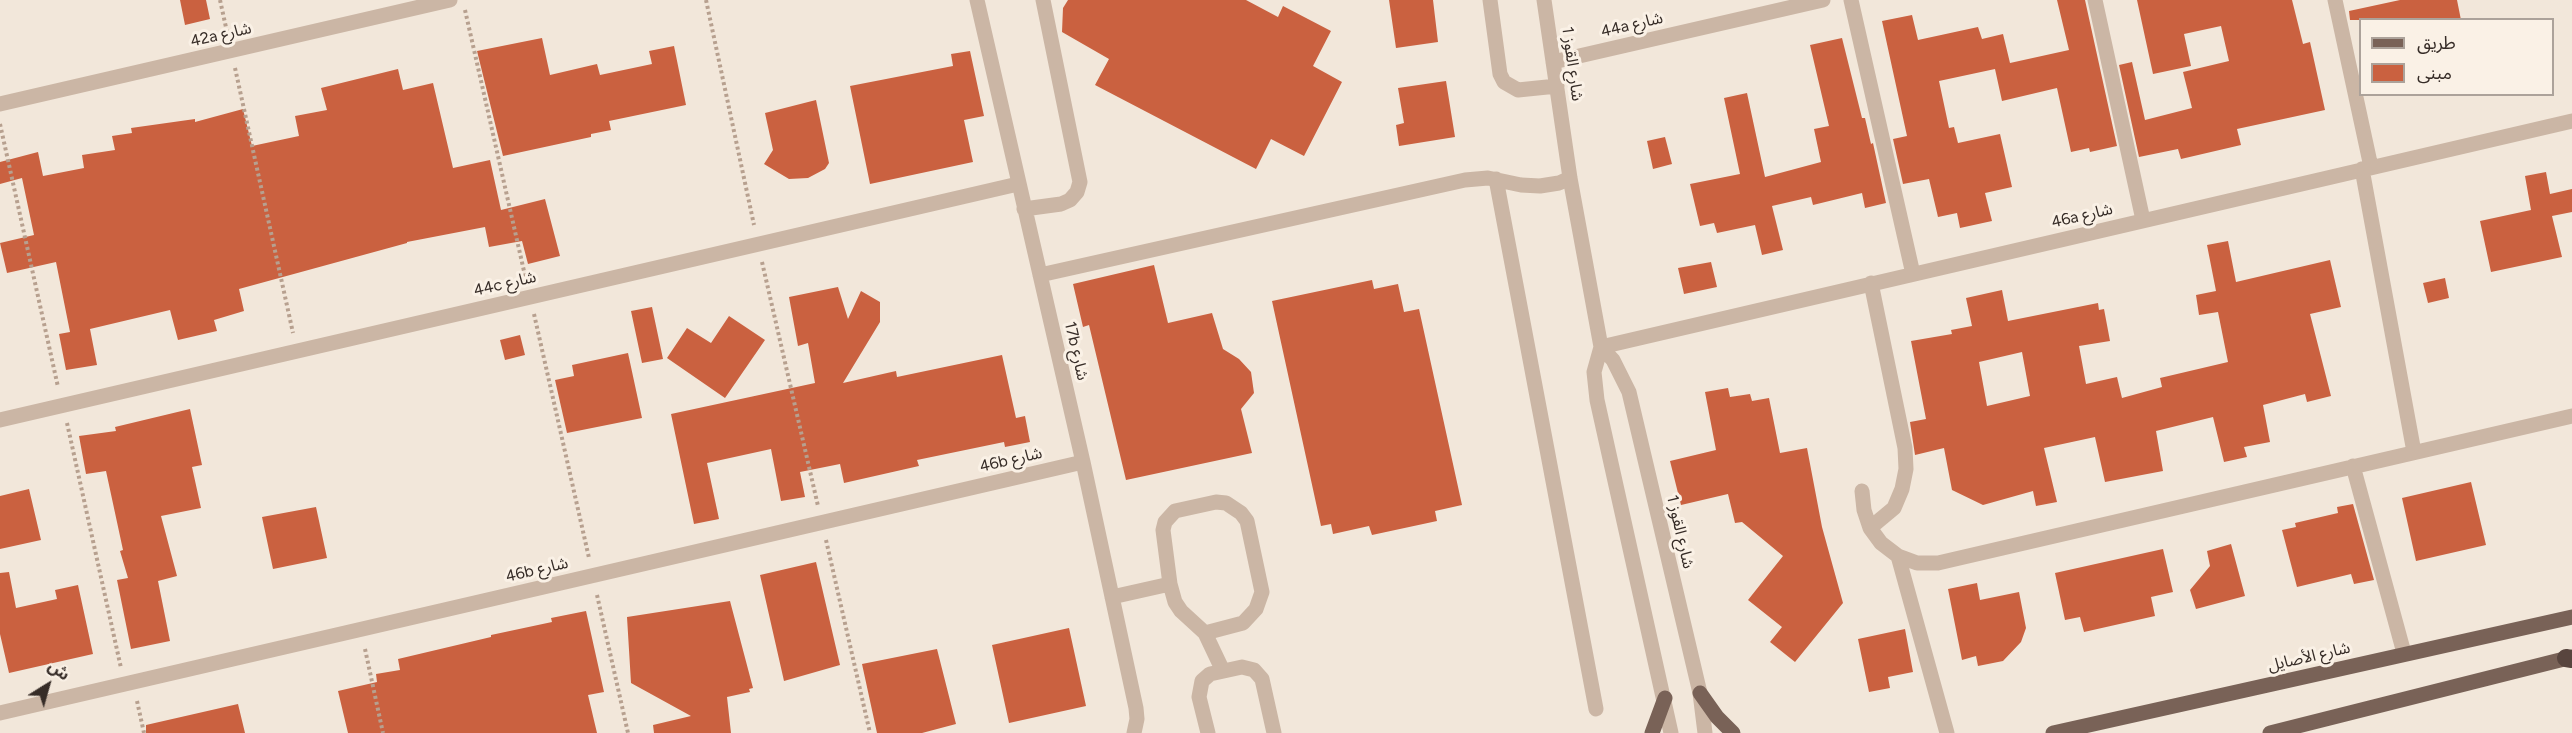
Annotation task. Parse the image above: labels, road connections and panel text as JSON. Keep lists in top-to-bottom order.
{
  "streets": {
    "main road": ["شارع الأصايل"],
    "street": [
      "44a شارع",
      "42a شارع",
      "شارع القوز 1",
      "46a شارع",
      "44c شارع",
      "17b شارع",
      "46b شارع"
    ]
  },
  "crossings": [
    ["44a شارع", "شارع القوز 1"],
    ["شارع القوز 1", "46a شارع"],
    ["44c شارع", "17b شارع"],
    ["17b شارع", "46b شارع"]
  ],
  "legend": ["طريق", "مبنى"],
  "north": "top right"
}
